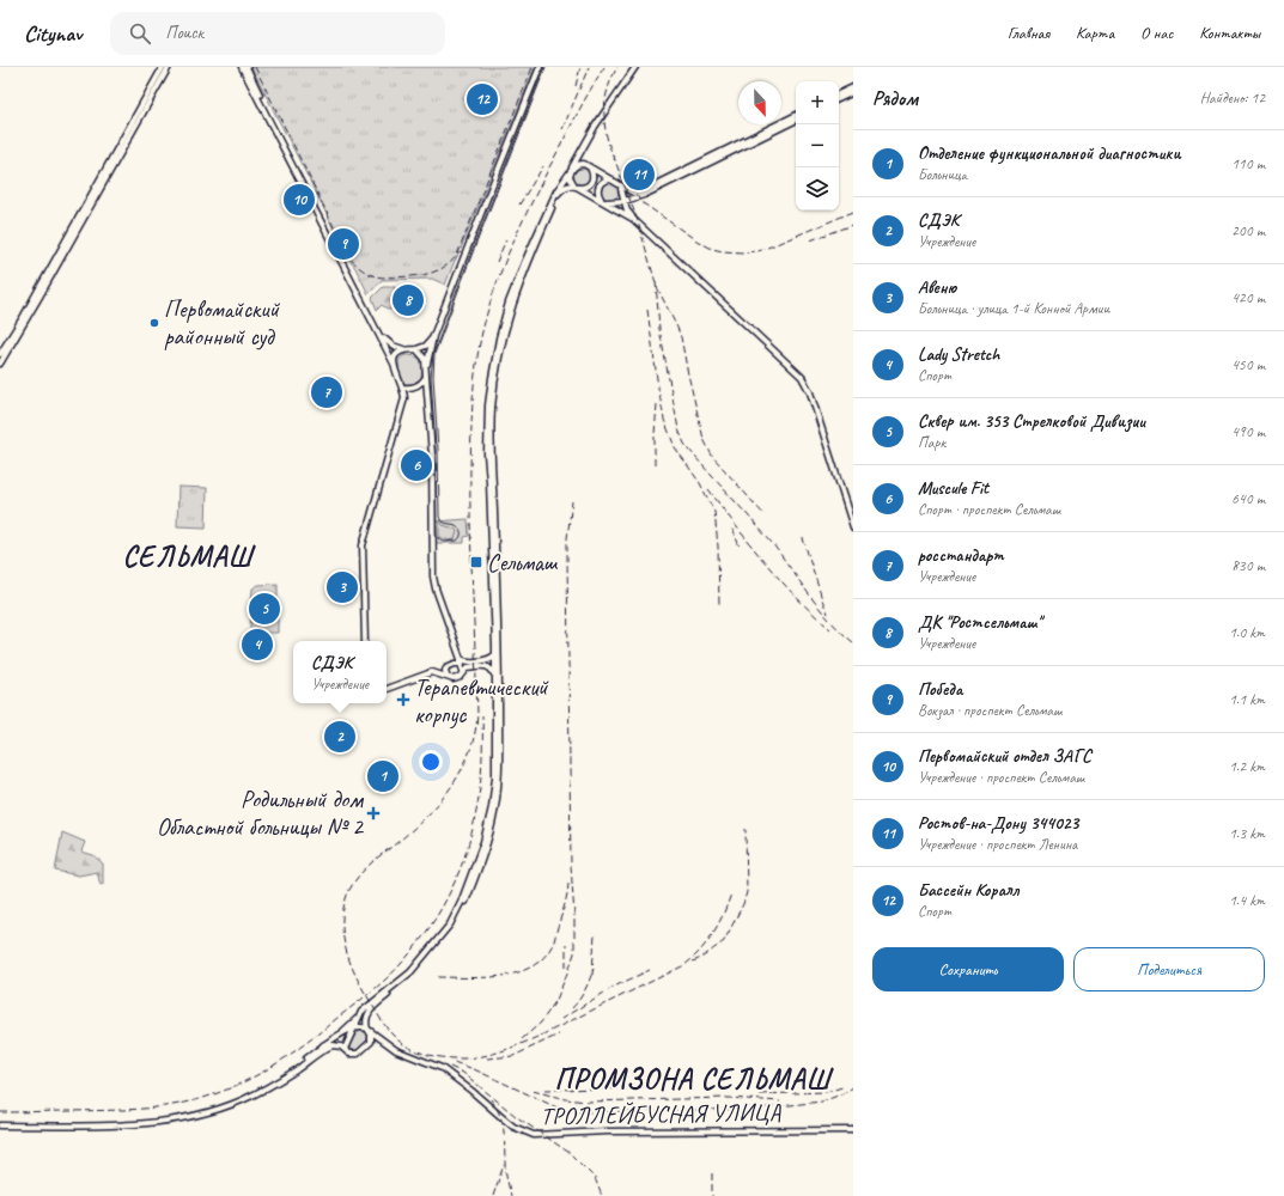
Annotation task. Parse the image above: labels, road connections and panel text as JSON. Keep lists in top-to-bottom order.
{
  "streets": {
    "main road": ["ТРОЛЛЕЙБУСНАЯ УЛИЦА"]
  },
  "districts": ["СЕЛЬМАШ", "ПРОМЗОНА СЕЛЬМАШ"],
  "places": {
    "other": ["Первомайский районный суд"],
    "transit": ["Сельмаш"],
    "health": ["Терапевтический корпус", "Родильный дом Областной больницы № 2"]
  },
  "north": "bottom",
  "page": {
    "header": "Citynav",
    "search": "Поиск",
    "nav": [
      "Главная",
      "Карта",
      "О нас",
      "Контакты"
    ],
    "heading": ["Рядом", "Найдено: 12"],
    "map_buttons": ["+", "−"],
    "pins": [
      "12",
      "11",
      "10",
      "9",
      "8",
      "7",
      "6",
      "3",
      "5",
      "4",
      "2",
      "1"
    ],
    "list": [
      {
        "mark": "1",
        "name": "Отделение функциональной диагностики",
        "note": "Больница",
        "value": "110 m"
      },
      {
        "mark": "2",
        "name": "СДЭК",
        "note": "Учреждение",
        "value": "200 m"
      },
      {
        "mark": "3",
        "name": "Авеню",
        "note": "Больница · улица 1-й Конной Армии",
        "value": "420 m"
      },
      {
        "mark": "4",
        "name": "Lady Stretch",
        "note": "Спорт",
        "value": "450 m"
      },
      {
        "mark": "5",
        "name": "Сквер им. 353 Стрелковой Дивизии",
        "note": "Парк",
        "value": "490 m"
      },
      {
        "mark": "6",
        "name": "Muscule Fit",
        "note": "Спорт · проспект Сельмаш",
        "value": "640 m"
      },
      {
        "mark": "7",
        "name": "росстандарт",
        "note": "Учреждение",
        "value": "830 m"
      },
      {
        "mark": "8",
        "name": "ДК \"Ростсельмаш\"",
        "note": "Учреждение",
        "value": "1.0 km"
      },
      {
        "mark": "9",
        "name": "Победа",
        "note": "Вокзал · проспект Сельмаш",
        "value": "1.1 km"
      },
      {
        "mark": "10",
        "name": "Первомайский отдел ЗАГС",
        "note": "Учреждение · проспект Сельмаш",
        "value": "1.2 km"
      },
      {
        "mark": "11",
        "name": "Ростов-на-Дону 344023",
        "note": "Учреждение · проспект Ленина",
        "value": "1.3 km"
      },
      {
        "mark": "12",
        "name": "Бассейн Коралл",
        "note": "Спорт",
        "value": "1.4 km"
      }
    ],
    "popup": ["СДЭК", "Учреждение"],
    "buttons": ["Сохранить", "Поделиться"]
  }
}
